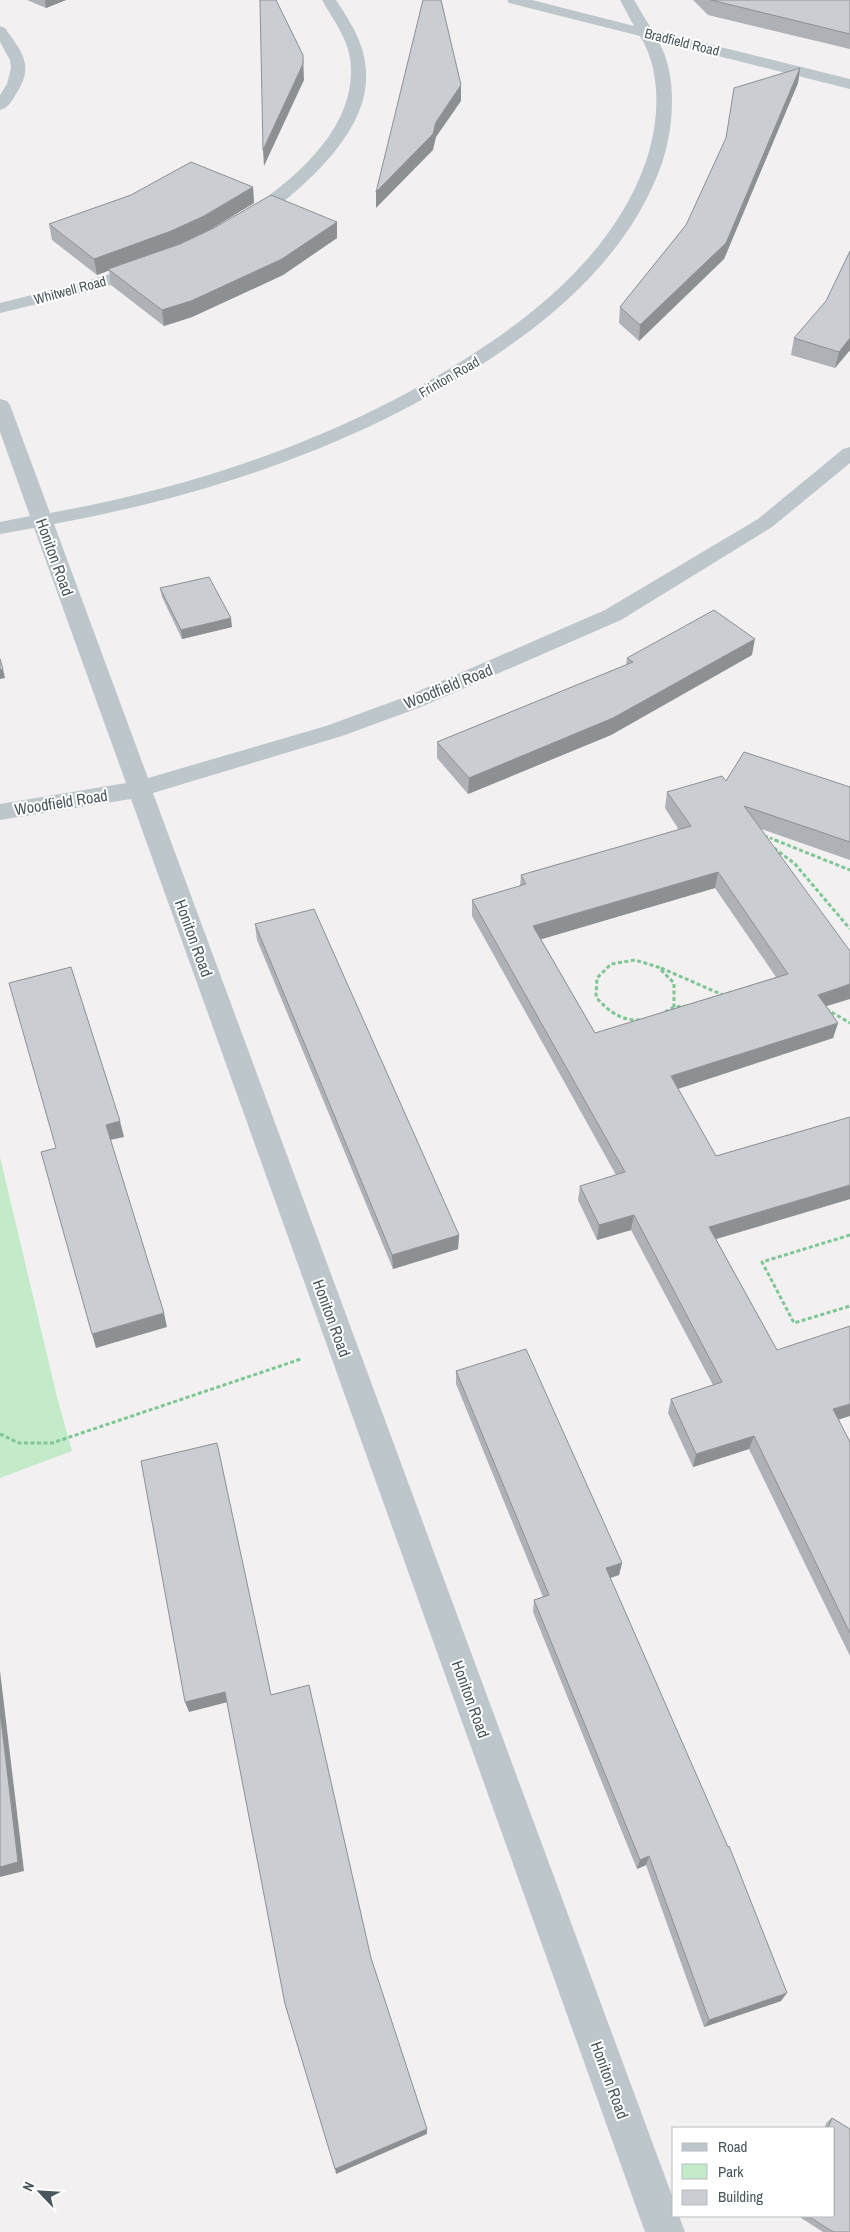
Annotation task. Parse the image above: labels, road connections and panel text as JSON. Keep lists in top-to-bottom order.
{
  "streets": {
    "street": [
      "Bradfield Road",
      "Whitwell Road",
      "Frinton Road",
      "Honiton Road",
      "Woodfield Road"
    ]
  },
  "crossings": [
    ["Bradfield Road", "Frinton Road"],
    ["Frinton Road", "Honiton Road"],
    ["Honiton Road", "Woodfield Road"]
  ],
  "legend": ["Road", "Park", "Building"],
  "north": "top left"
}
